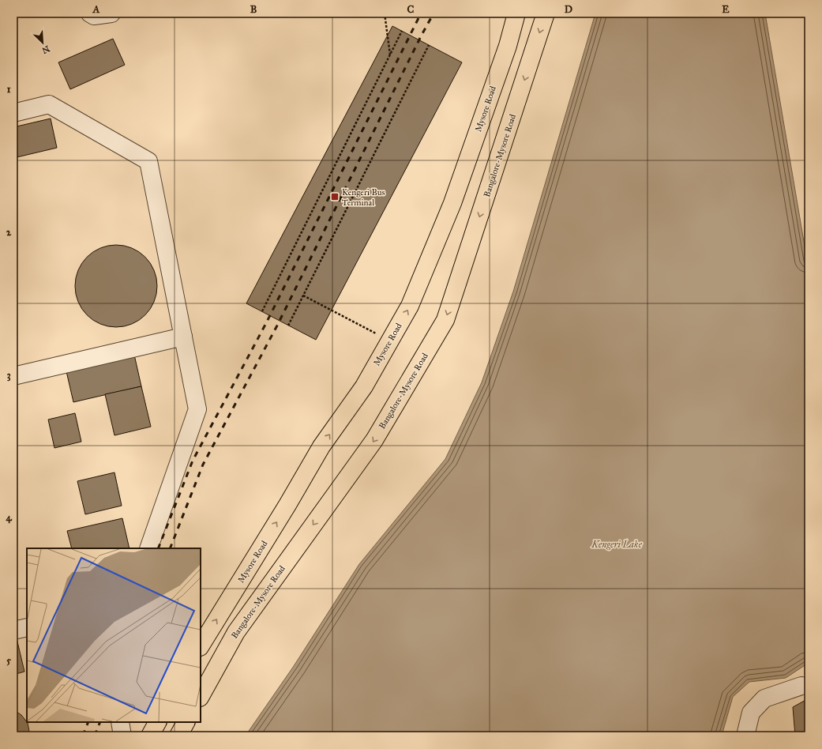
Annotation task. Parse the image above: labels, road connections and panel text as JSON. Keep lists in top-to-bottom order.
{
  "streets": {
    "highway": ["Mysore Road", "Bangalore-Mysore Road"]
  },
  "one_way": ["Mysore Road", "Bangalore-Mysore Road"],
  "water": ["Kengeri Lake"],
  "places": {
    "transit": ["Kengeri Bus Terminal"]
  },
  "north": "bottom right",
  "grid": {
    "columns": [
      "A",
      "B",
      "C",
      "D",
      "E"
    ],
    "rows": [
      "1",
      "2",
      "3",
      "4",
      "5"
    ]
  }
}
